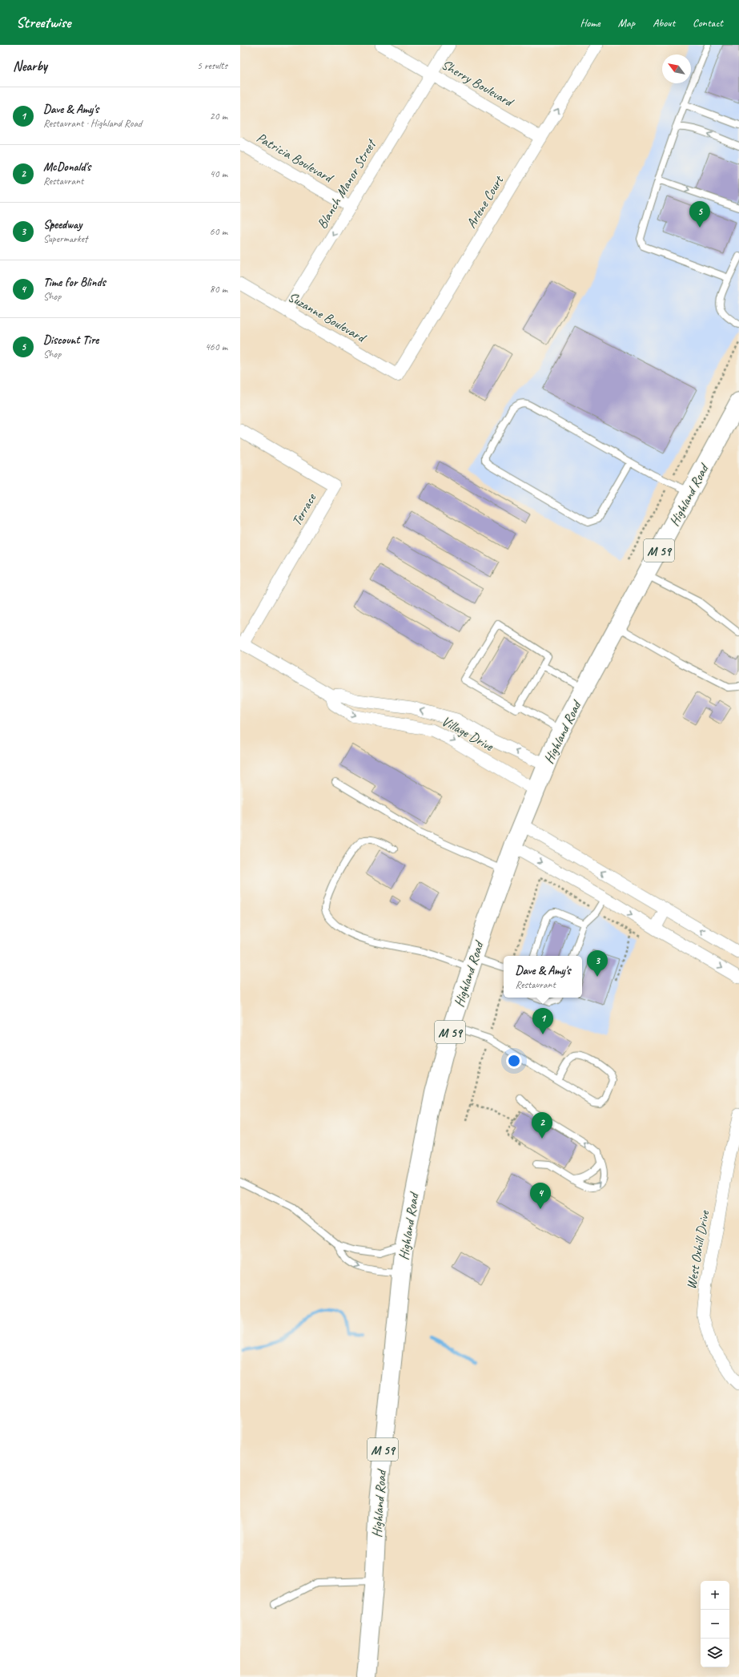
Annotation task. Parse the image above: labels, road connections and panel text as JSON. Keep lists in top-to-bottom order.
{
  "streets": {
    "highway": ["Highland Road", "M 59"],
    "street": [
      "Sherry Boulevard",
      "Patricia Boulevard",
      "Blanch Manor Street",
      "Arlene Court",
      "Suzanne Boulevard",
      "Terrace",
      "Village Drive",
      "West Oxhill Drive"
    ]
  },
  "crossings": [
    ["Sherry Boulevard", "Blanch Manor Street"],
    ["Sherry Boulevard", "Arlene Court"],
    ["Patricia Boulevard", "Blanch Manor Street"],
    ["Blanch Manor Street", "Suzanne Boulevard"],
    ["Arlene Court", "Suzanne Boulevard"],
    ["Highland Road", "Village Drive"],
    ["Terrace", "Village Drive"]
  ],
  "one_way": ["Blanch Manor Street"],
  "north": "top left",
  "page": {
    "header": "Streetwise",
    "nav": [
      "Home",
      "Map",
      "About",
      "Contact"
    ],
    "heading": ["Nearby", "5 results"],
    "list": [
      {
        "mark": "1",
        "name": "Dave & Amy's",
        "note": "Restaurant · Highland Road",
        "value": "20 m"
      },
      {
        "mark": "2",
        "name": "McDonald's",
        "note": "Restaurant",
        "value": "40 m"
      },
      {
        "mark": "3",
        "name": "Speedway",
        "note": "Supermarket",
        "value": "60 m"
      },
      {
        "mark": "4",
        "name": "Time for Blinds",
        "note": "Shop",
        "value": "80 m"
      },
      {
        "mark": "5",
        "name": "Discount Tire",
        "note": "Shop",
        "value": "460 m"
      }
    ],
    "pins": [
      "5",
      "3",
      "1",
      "2",
      "4"
    ],
    "popup": ["Dave & Amy's", "Restaurant"],
    "map_buttons": ["+", "−"]
  }
}
